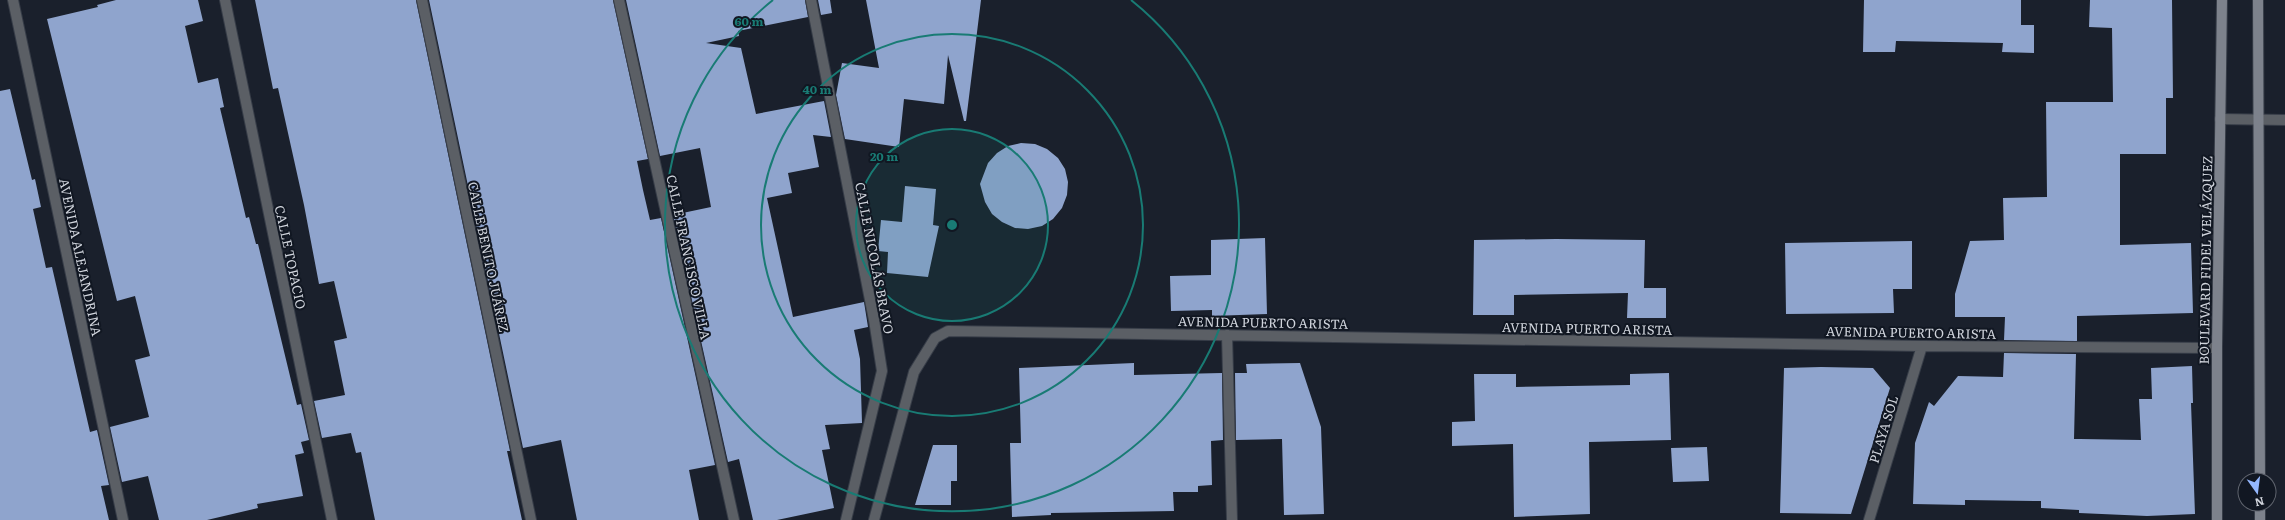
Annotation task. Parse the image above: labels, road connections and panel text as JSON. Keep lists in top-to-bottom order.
{
  "streets": {
    "main road": ["BOULEVARD FIDEL VELÁZQUEZ"],
    "street": [
      "AVENIDA ALEJANDRINA",
      "CALLE TOPACIO",
      "CALLE BENITO JUÁREZ",
      "CALLE FRANCISCO VILLA",
      "CALLE NICOLÁS BRAVO",
      "AVENIDA PUERTO ARISTA",
      "PLAYA SOL"
    ]
  },
  "crossings": [
    ["BOULEVARD FIDEL VELÁZQUEZ", "AVENIDA PUERTO ARISTA"],
    ["AVENIDA PUERTO ARISTA", "PLAYA SOL"]
  ],
  "north": "bottom",
  "rings": ["60 m", "40 m", "20 m"]
}
